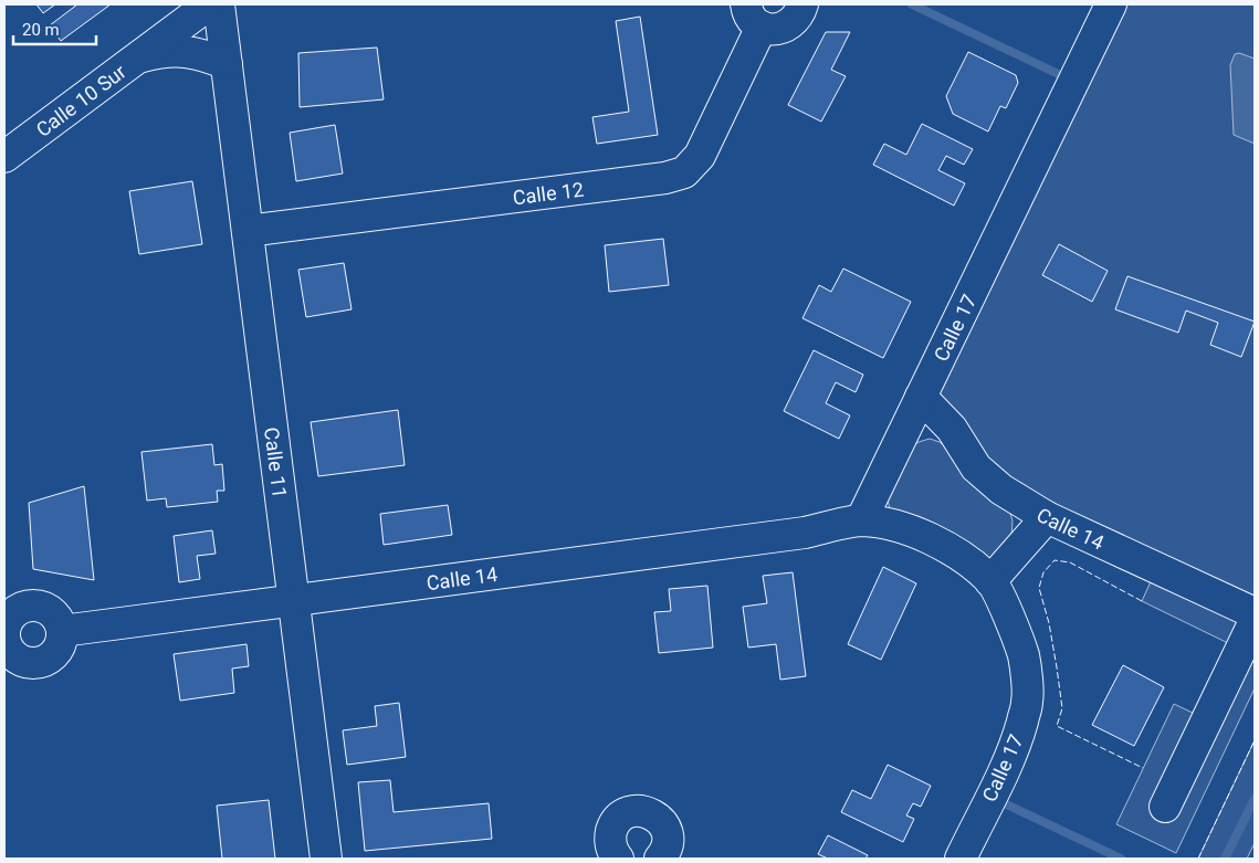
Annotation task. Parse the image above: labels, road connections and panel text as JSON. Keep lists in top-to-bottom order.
{
  "streets": {
    "street": [
      "Calle 10 Sur",
      "Calle 12",
      "Calle 17",
      "Calle 11",
      "Calle 14"
    ]
  },
  "crossings": [
    ["Calle 12", "Calle 11"],
    ["Calle 17", "Calle 14"],
    ["Calle 11", "Calle 14"]
  ],
  "scale_bar": "20 m"
}
